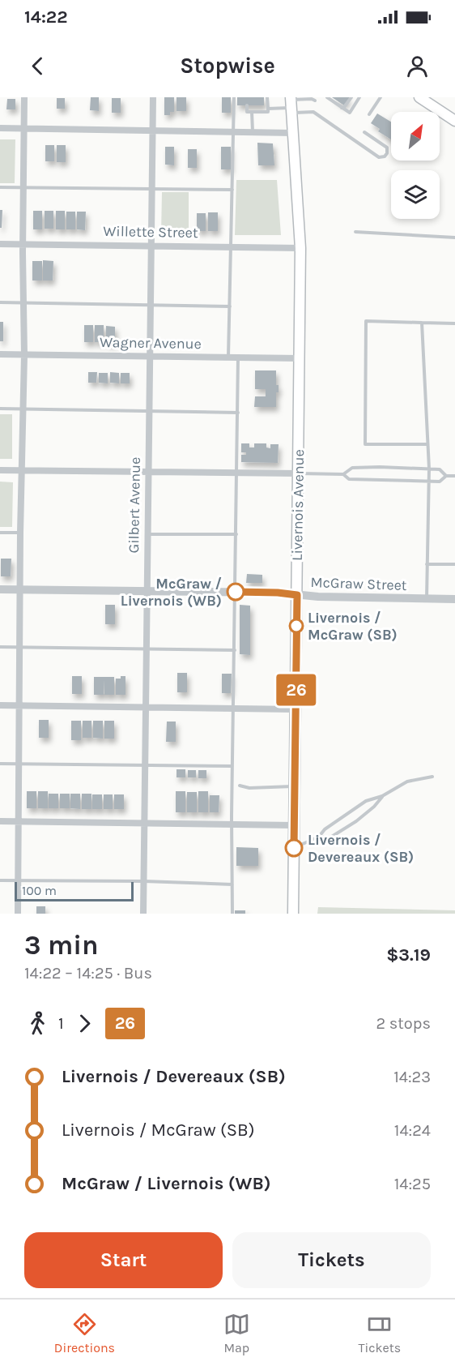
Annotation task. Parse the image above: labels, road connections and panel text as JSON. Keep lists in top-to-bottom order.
{
  "streets": {
    "main road": ["Livernois Avenue"],
    "street": [
      "Willette Street",
      "Wagner Avenue",
      "Gilbert Avenue",
      "McGraw Street"
    ]
  },
  "crossings": [
    ["Willette Street", "Gilbert Avenue"],
    ["Willette Street", "Livernois Avenue"],
    ["Wagner Avenue", "Gilbert Avenue"],
    ["Wagner Avenue", "Livernois Avenue"],
    ["Gilbert Avenue", "McGraw Street"],
    ["Livernois Avenue", "McGraw Street"]
  ],
  "places": ["McGraw / Livernois (WB)", "Livernois / McGraw (SB)", "Livernois / Devereaux (SB)"],
  "lines": ["bus line 26"],
  "scale_bar": "100 m",
  "north": "top right",
  "page": {
    "status": "14:22",
    "header": "Stopwise",
    "on_map": "26",
    "scale": "100 m",
    "heading": ["3 min", "14:22 – 14:25 · Bus", "$3.19"],
    "legs": ["1", "26", "2 stops"],
    "list": [
      {
        "name": "Livernois / Devereaux (SB)",
        "value": "14:23"
      },
      {
        "name": "Livernois / McGraw (SB)",
        "value": "14:24"
      },
      {
        "name": "McGraw / Livernois (WB)",
        "value": "14:25"
      }
    ],
    "buttons": ["Start", "Tickets"],
    "tabs": ["Directions", "Map", "Tickets"]
  }
}
